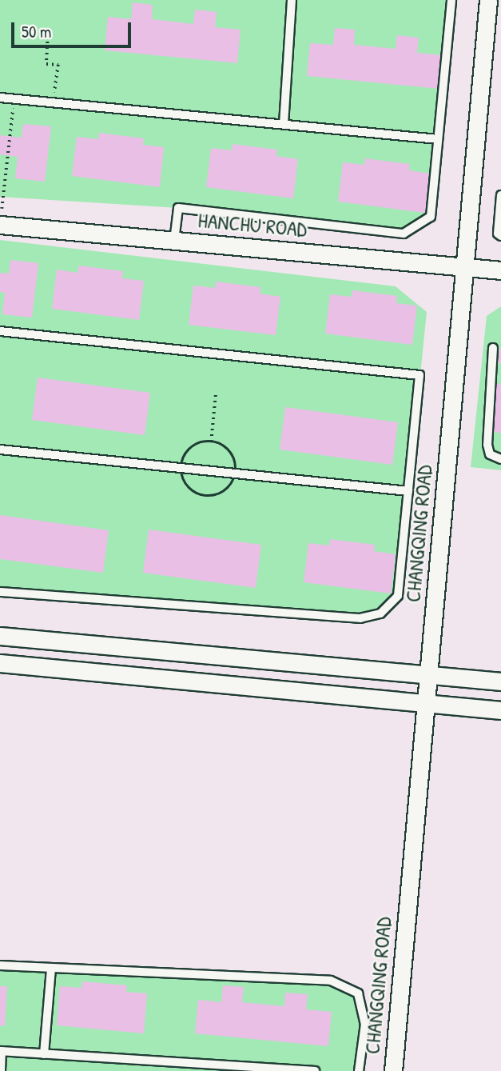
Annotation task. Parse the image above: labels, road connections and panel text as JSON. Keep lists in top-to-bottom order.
{
  "streets": {
    "street": ["HANCHU ROAD", "CHANGQING ROAD"]
  },
  "crossings": [
    ["HANCHU ROAD", "CHANGQING ROAD"]
  ],
  "scale_bar": "50 m"
}
